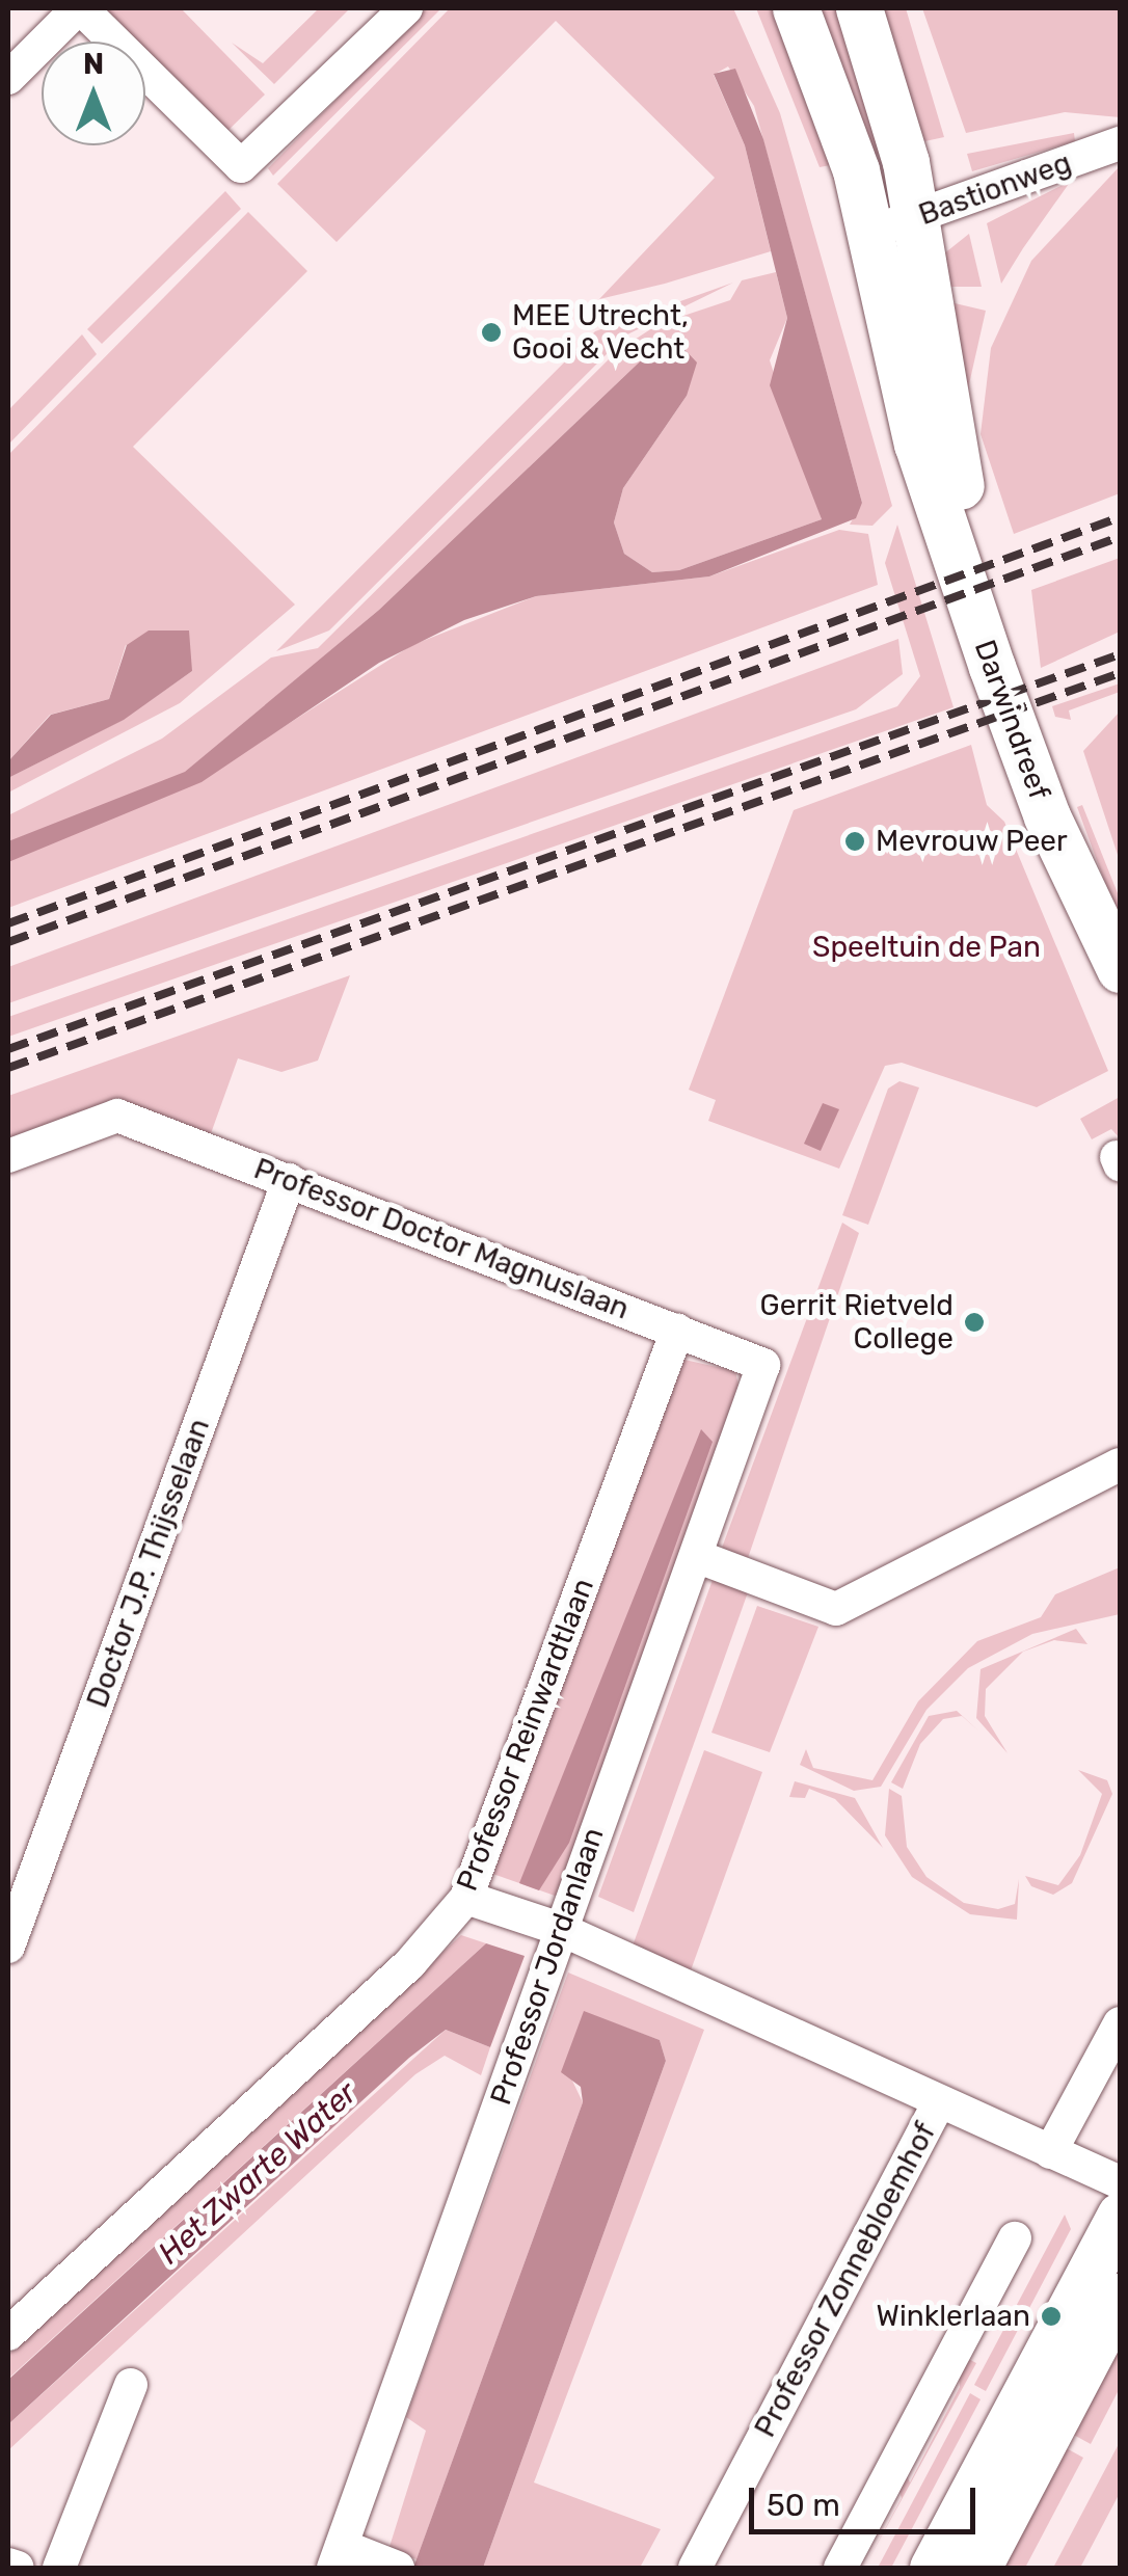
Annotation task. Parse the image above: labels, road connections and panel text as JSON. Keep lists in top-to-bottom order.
{
  "streets": {
    "main road": ["Darwindreef"],
    "street": [
      "Bastionweg",
      "Professor Doctor Magnuslaan",
      "Doctor J.P. Thijsselaan",
      "Professor Reinwardtlaan",
      "Professor Jordanlaan",
      "Professor Zonnebloemhof"
    ]
  },
  "crossings": [
    ["Bastionweg", "Darwindreef"],
    ["Professor Doctor Magnuslaan", "Doctor J.P. Thijsselaan"],
    ["Professor Doctor Magnuslaan", "Professor Reinwardtlaan"],
    ["Professor Doctor Magnuslaan", "Professor Jordanlaan"]
  ],
  "water": ["Het Zwarte Water"],
  "parks": ["Speeltuin de Pan"],
  "places": [
    "MEE Utrecht, Gooi & Vecht",
    "Mevrouw Peer",
    "Gerrit Rietveld College",
    "Winklerlaan"
  ],
  "scale_bar": "50 m",
  "north": "top"
}
